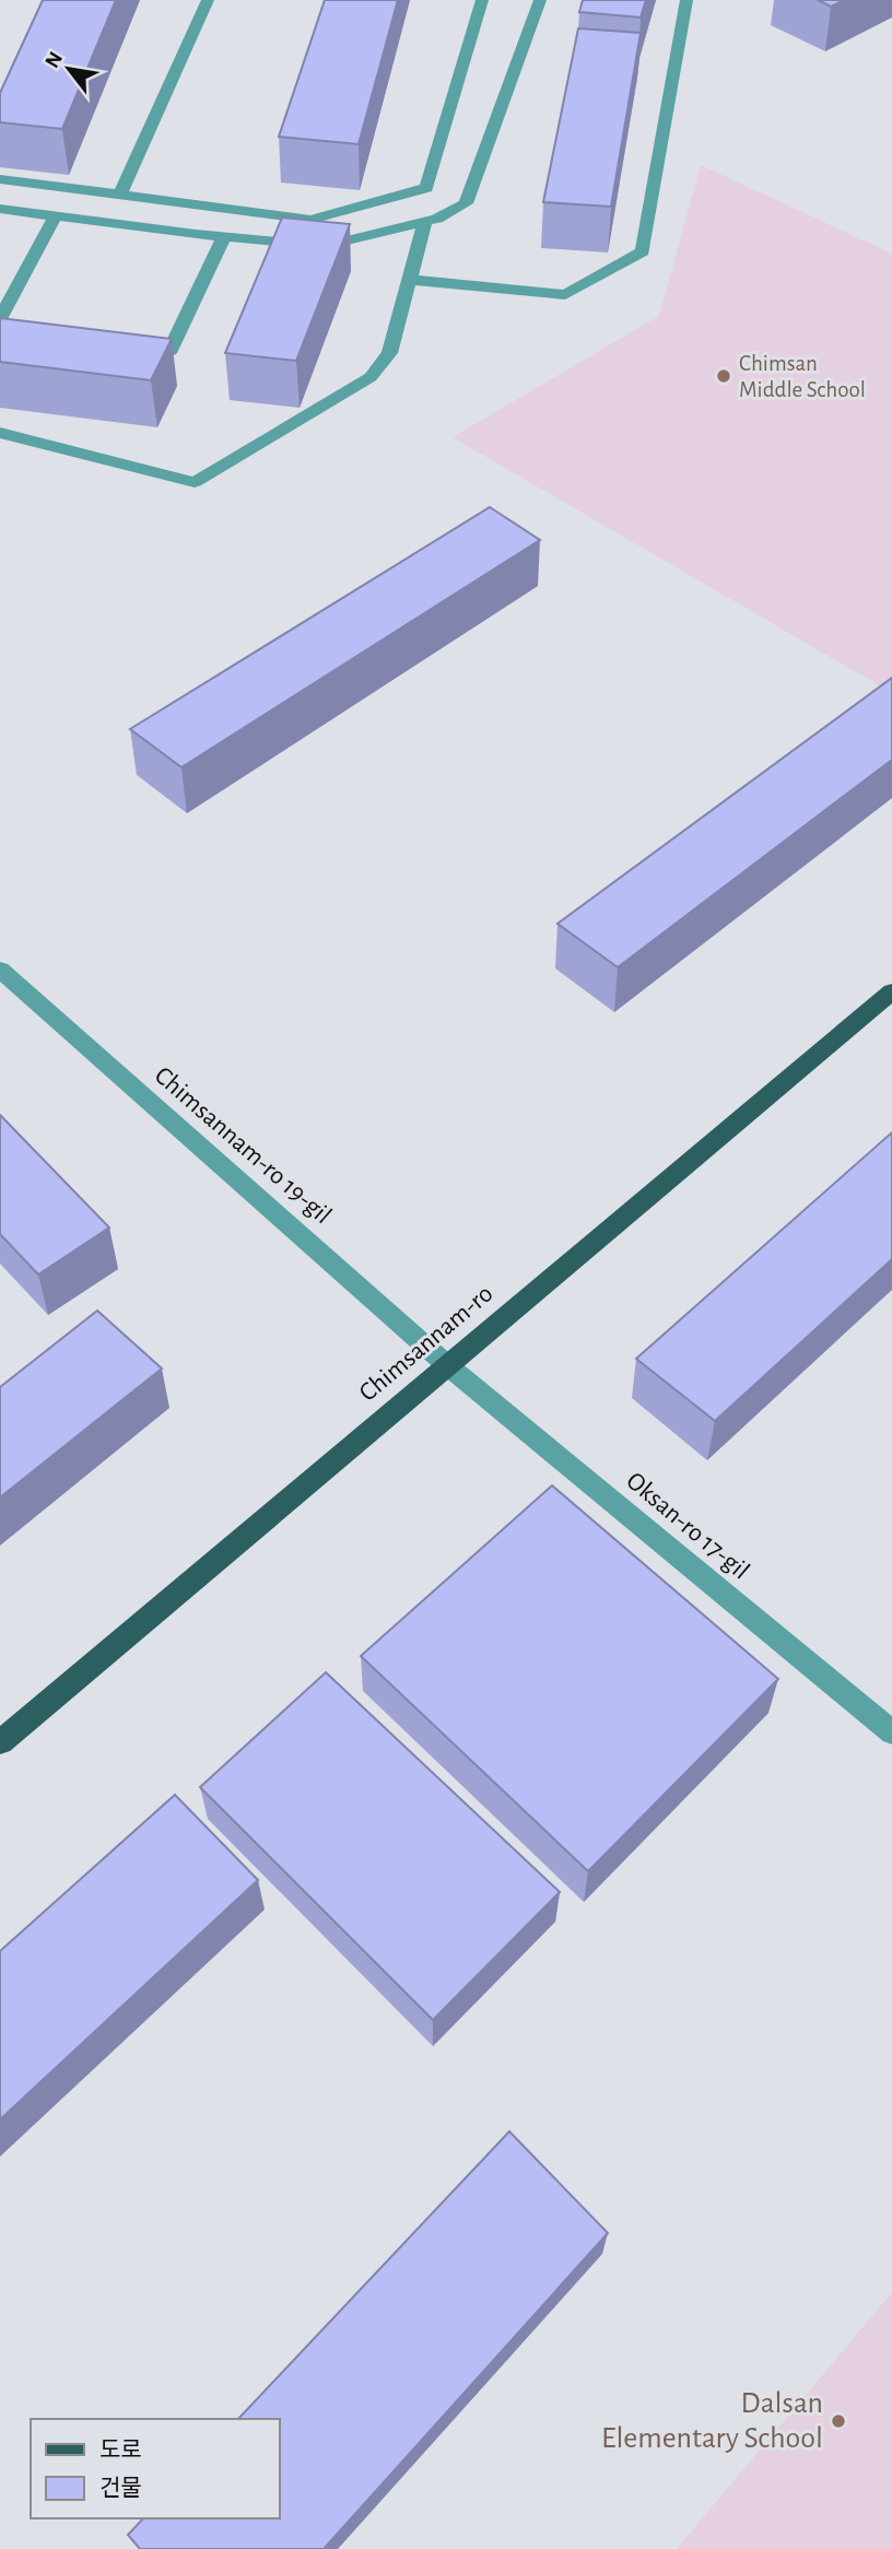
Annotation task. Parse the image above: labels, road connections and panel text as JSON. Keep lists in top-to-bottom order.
{
  "streets": {
    "main road": ["Chimsannam-ro"],
    "street": ["Chimsannam-ro 19-gil", "Oksan-ro 17-gil"]
  },
  "crossings": [
    ["Chimsannam-ro 19-gil", "Chimsannam-ro"],
    ["Chimsannam-ro 19-gil", "Oksan-ro 17-gil"],
    ["Chimsannam-ro", "Oksan-ro 17-gil"]
  ],
  "places": ["Chimsan Middle School", "Dalsan Elementary School"],
  "legend": ["도로", "건물"],
  "north": "top left"
}
